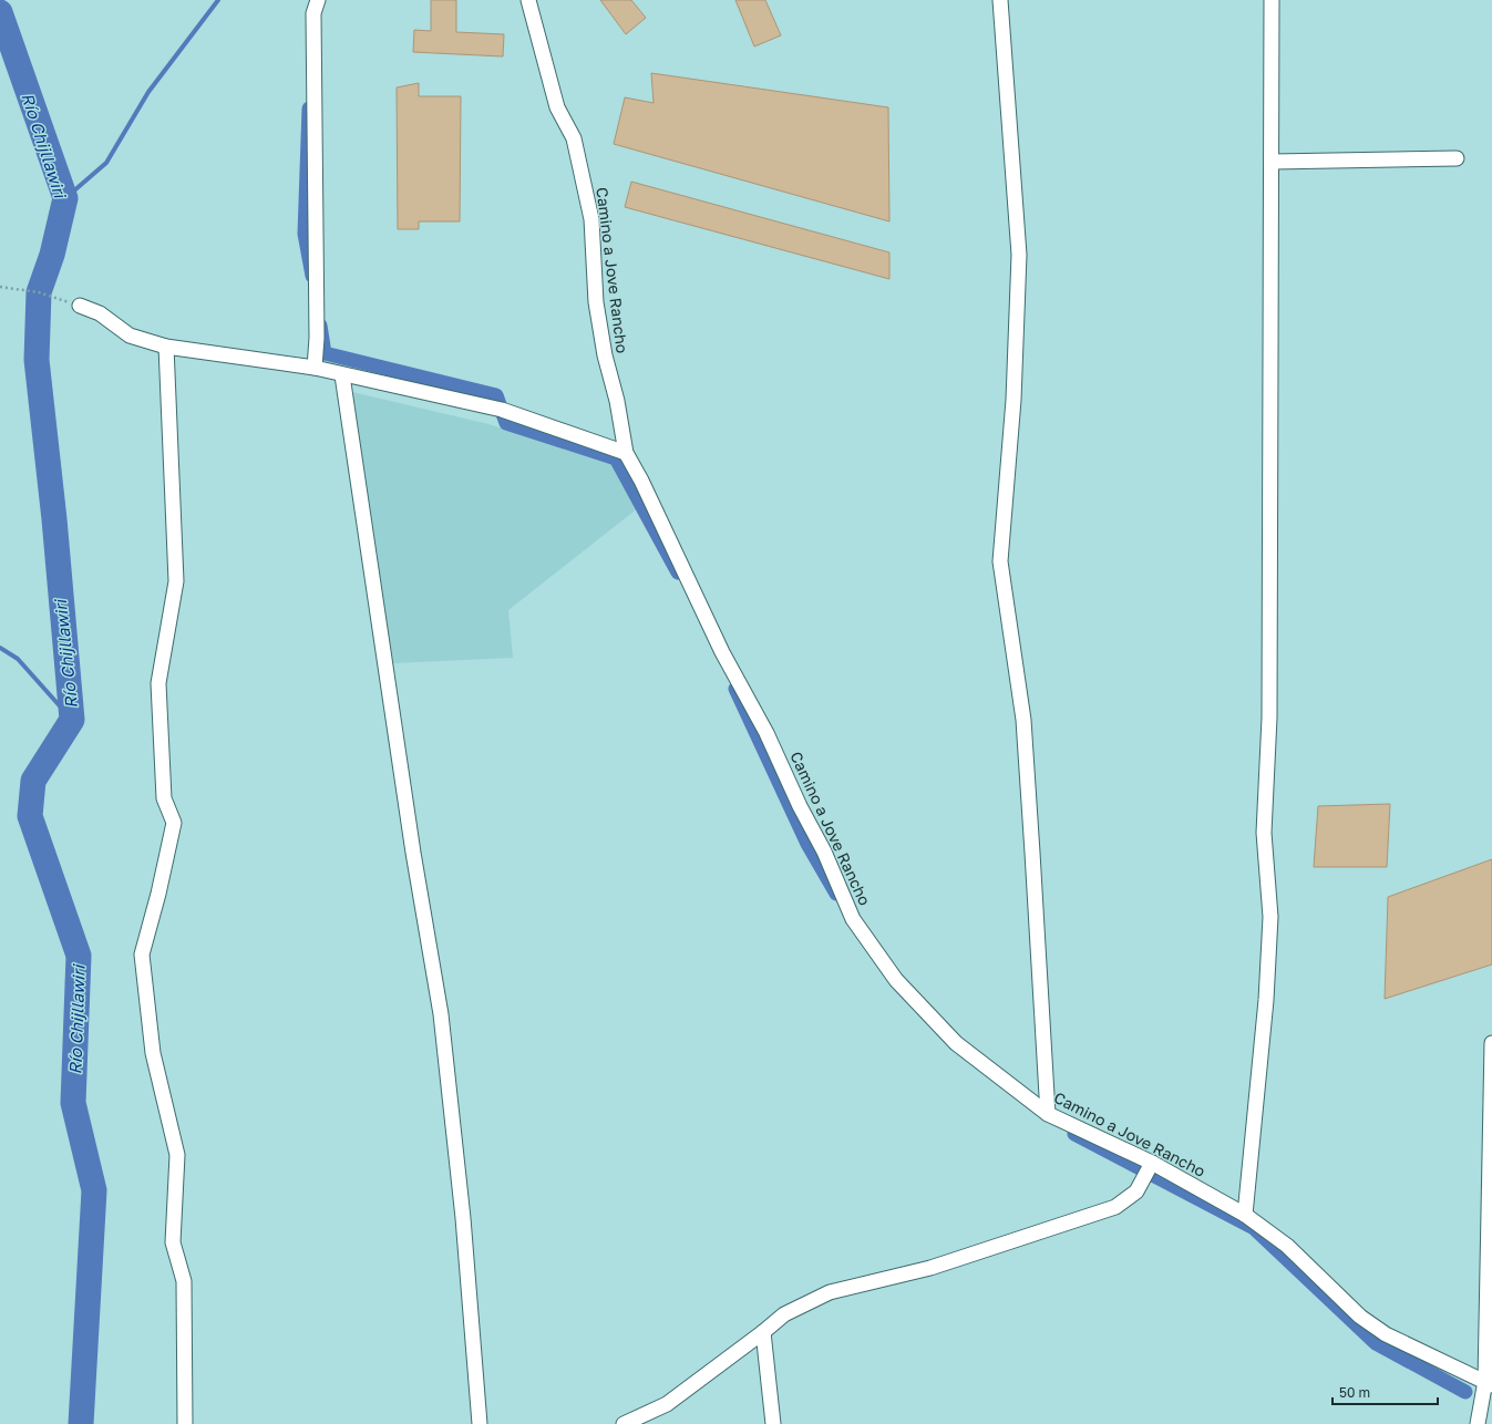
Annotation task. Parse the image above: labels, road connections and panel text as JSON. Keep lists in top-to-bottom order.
{
  "streets": {
    "street": ["Camino a Jove Rancho"]
  },
  "water": ["Río Chijllawiri"],
  "scale_bar": "50 m"
}
